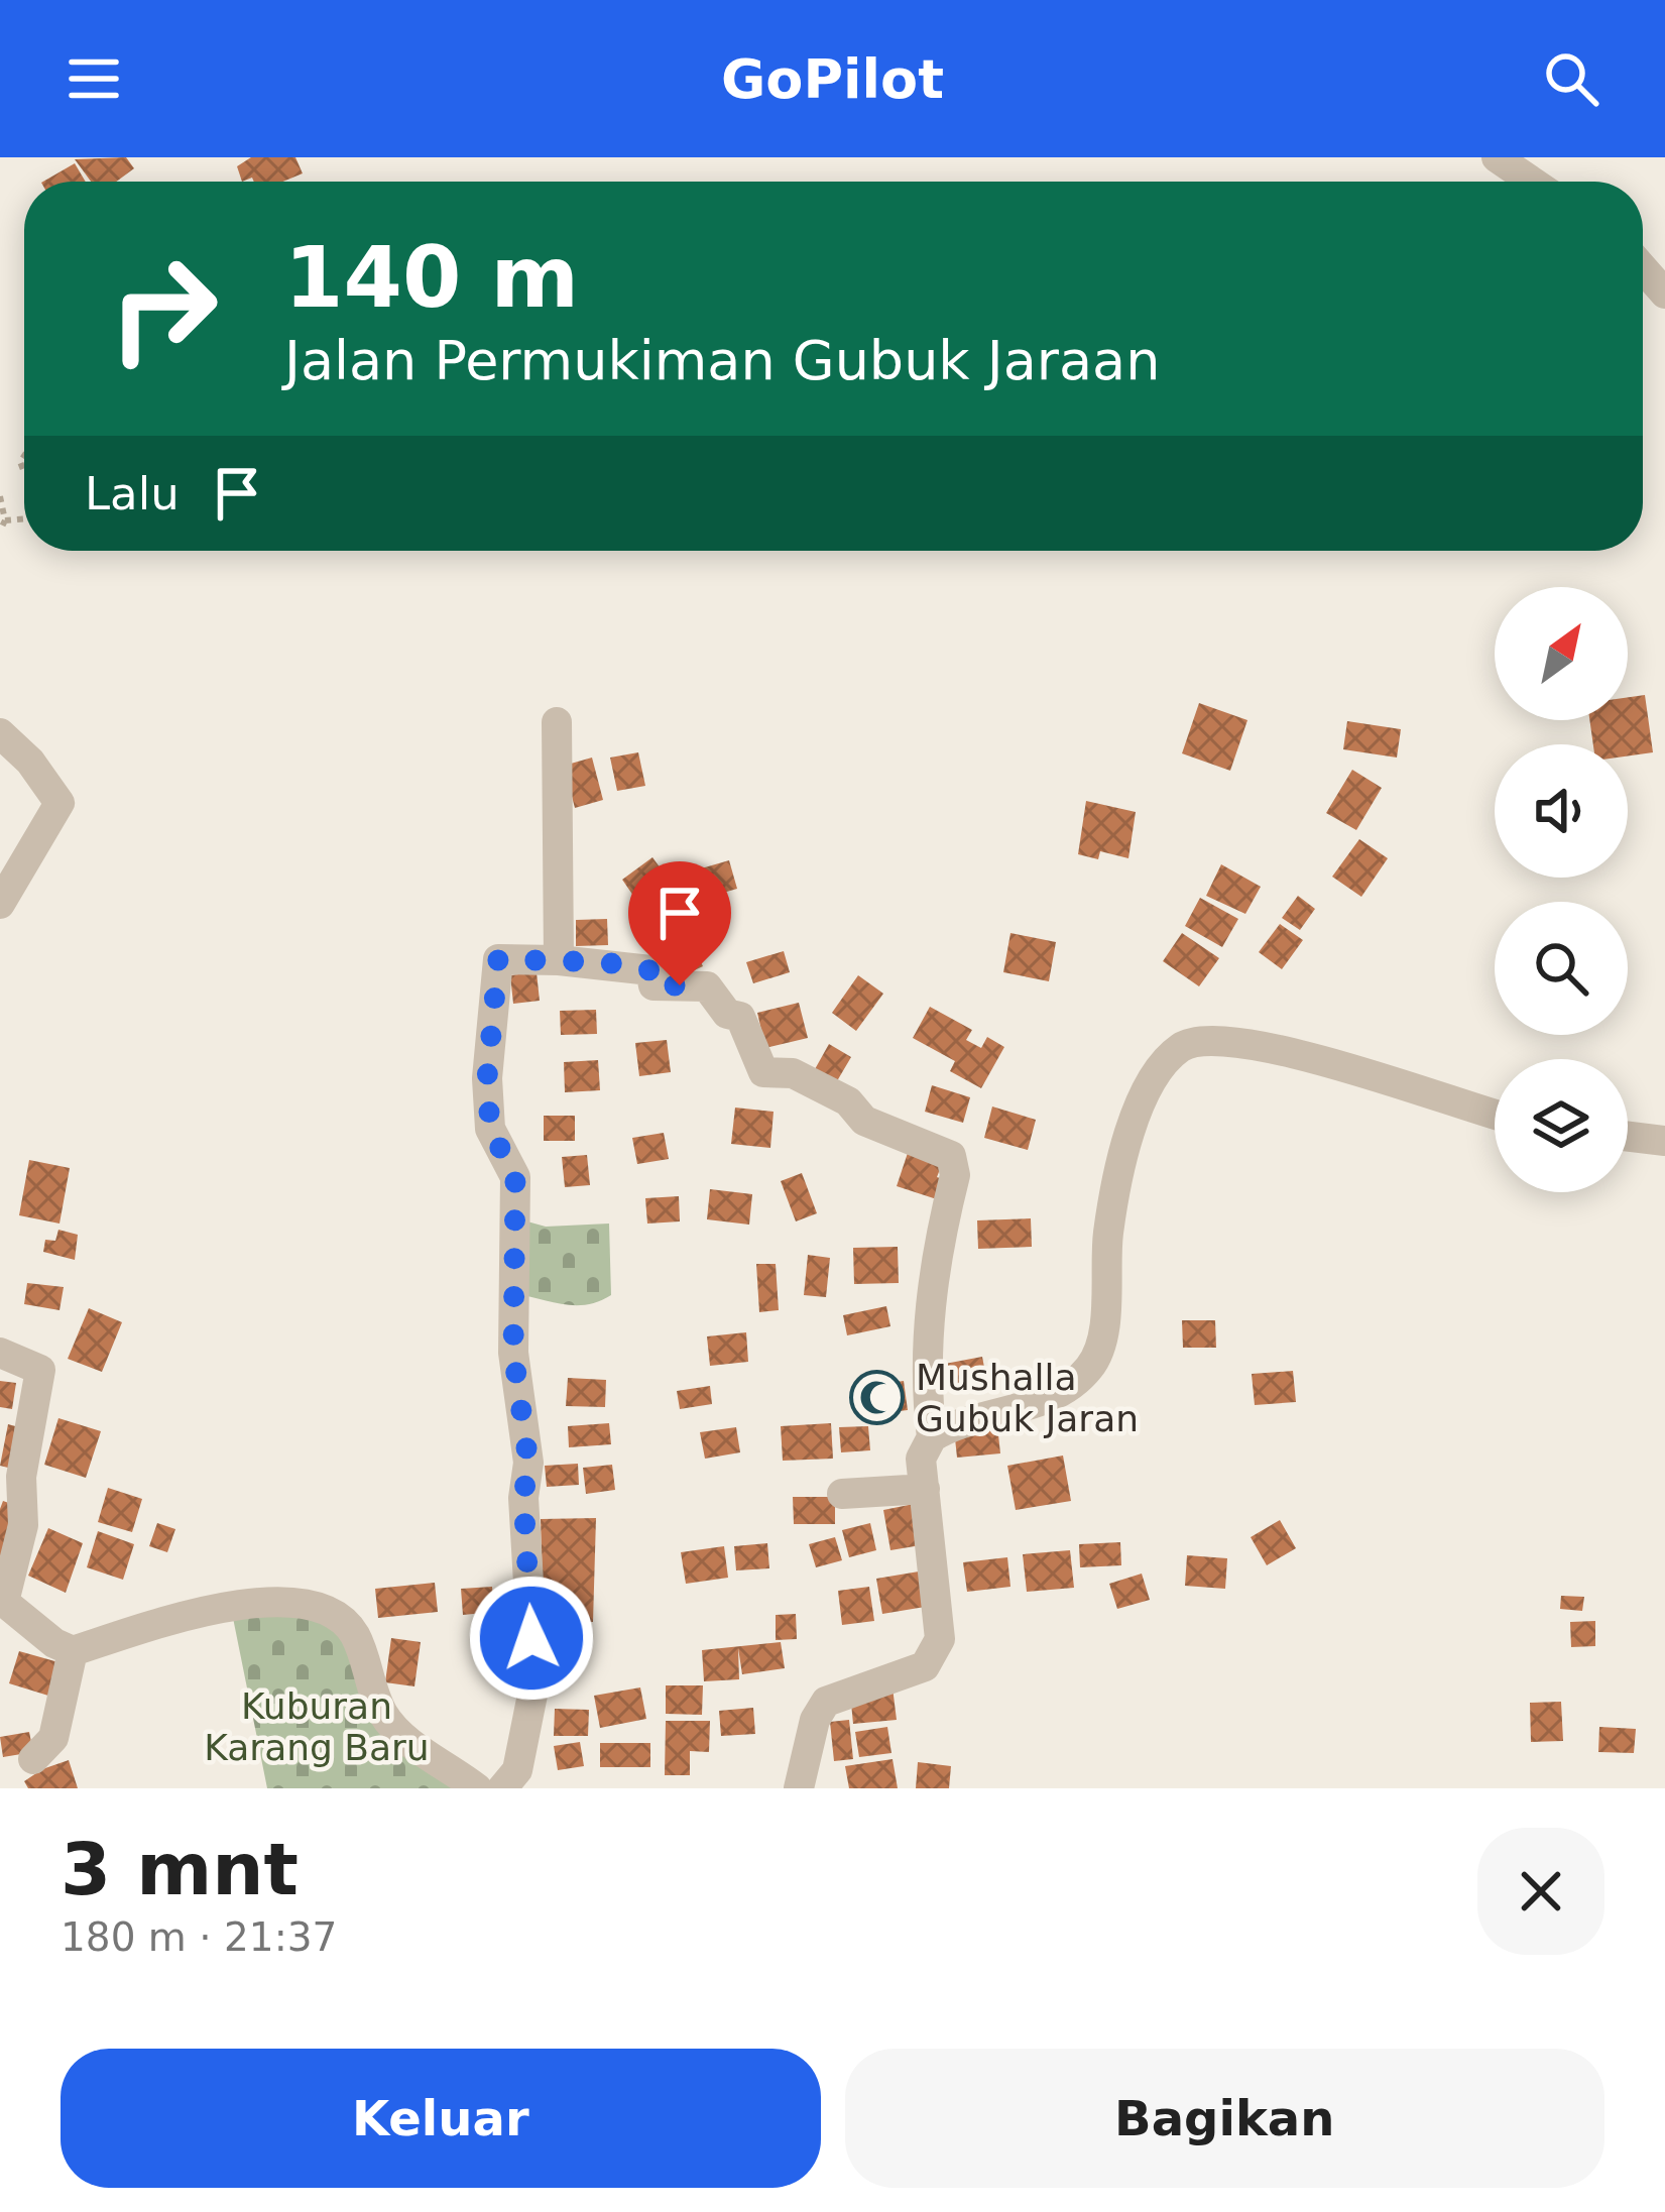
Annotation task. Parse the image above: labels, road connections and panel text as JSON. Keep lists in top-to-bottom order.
{
  "parks": ["Kuburan Karang Baru"],
  "places": {
    "mosque": ["Mushalla Gubuk Jaran"]
  },
  "north": "top right",
  "page": {
    "header": "GoPilot",
    "turn": ["140 m", "Jalan Permukiman Gubuk Jaraan"],
    "then": "Lalu",
    "heading": ["3 mnt", "180 m · 21:37"],
    "buttons": ["Keluar", "Bagikan"]
  }
}
